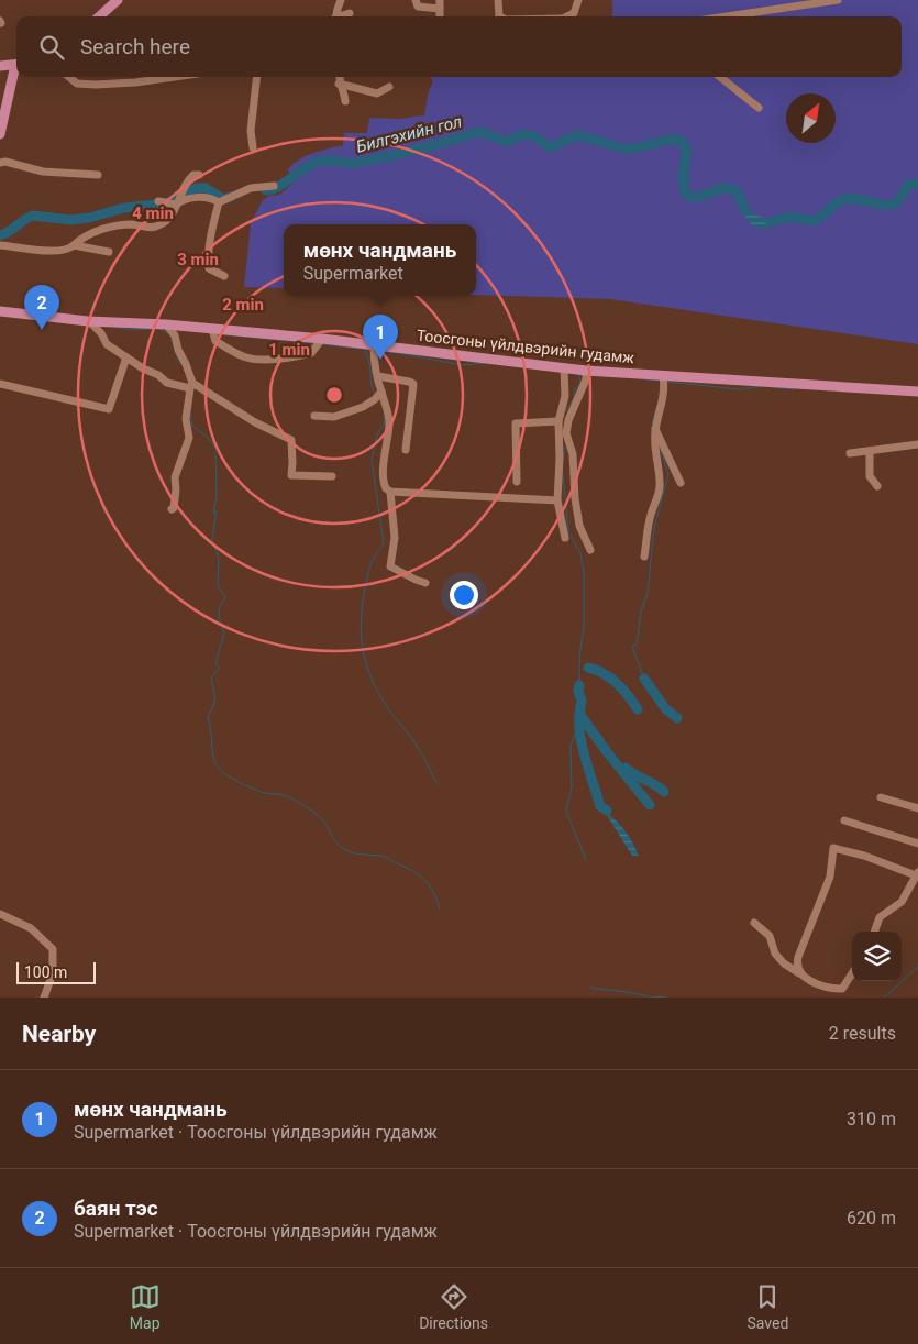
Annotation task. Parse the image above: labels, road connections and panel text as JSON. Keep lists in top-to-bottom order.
{
  "streets": {
    "main road": ["Тоосгоны үйлдвэрийн гудамж"]
  },
  "water": ["Билгэхийн гол"],
  "scale_bar": "100 m",
  "north": "top right",
  "page": {
    "search": "Search here",
    "popup": ["мөнх чандмань", "Supermarket"],
    "pins": ["2", "1"],
    "scale": "100 m",
    "heading": ["Nearby", "2 results"],
    "list": [
      {
        "mark": "1",
        "name": "мөнх чандмань",
        "note": "Supermarket · Тоосгоны үйлдвэрийн гудамж",
        "value": "310 m"
      },
      {
        "mark": "2",
        "name": "баян тэс",
        "note": "Supermarket · Тоосгоны үйлдвэрийн гудамж",
        "value": "620 m"
      }
    ],
    "nav": ["Map", "Directions", "Saved"]
  },
  "rings": [
    "4 min",
    "3 min",
    "2 min",
    "1 min"
  ]
}
